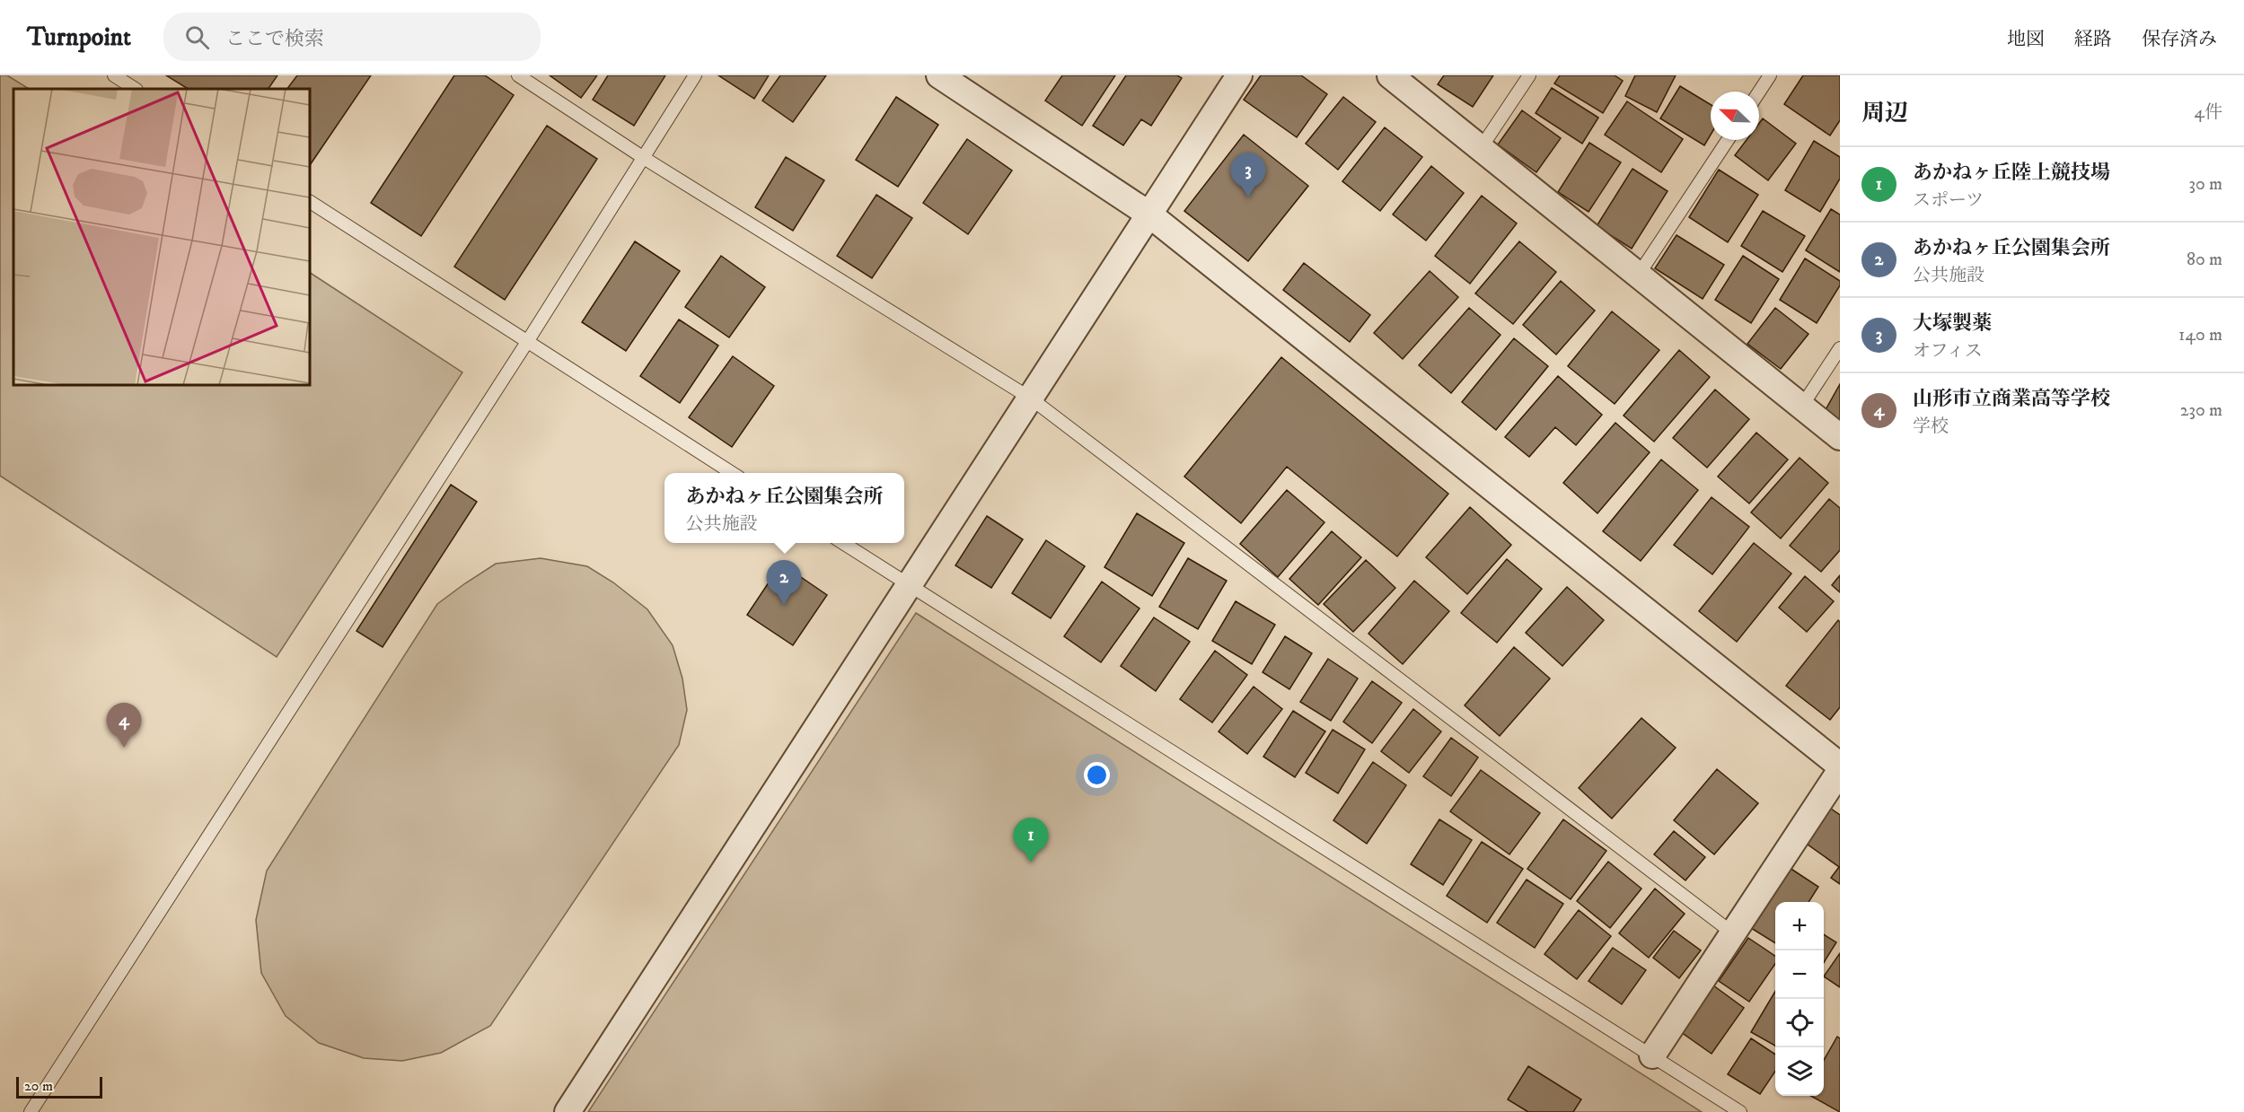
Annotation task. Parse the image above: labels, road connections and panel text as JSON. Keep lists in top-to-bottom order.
{
  "scale_bar": "20 m",
  "north": "top left",
  "page": {
    "header": "Turnpoint",
    "search": "ここで検索",
    "nav": ["地図", "経路", "保存済み"],
    "heading": ["周辺", "4件"],
    "list": [
      {
        "mark": "1",
        "name": "あかねヶ丘陸上競技場",
        "note": "スポーツ",
        "value": "30 m"
      },
      {
        "mark": "2",
        "name": "あかねヶ丘公園集会所",
        "note": "公共施設",
        "value": "80 m"
      },
      {
        "mark": "3",
        "name": "大塚製薬",
        "note": "オフィス",
        "value": "140 m"
      },
      {
        "mark": "4",
        "name": "山形市立商業高等学校",
        "note": "学校",
        "value": "230 m"
      }
    ],
    "pins": [
      "3",
      "2",
      "4",
      "1"
    ],
    "popup": ["あかねヶ丘公園集会所", "公共施設"],
    "map_buttons": ["+", "−"],
    "scale": "20 m"
  }
}
